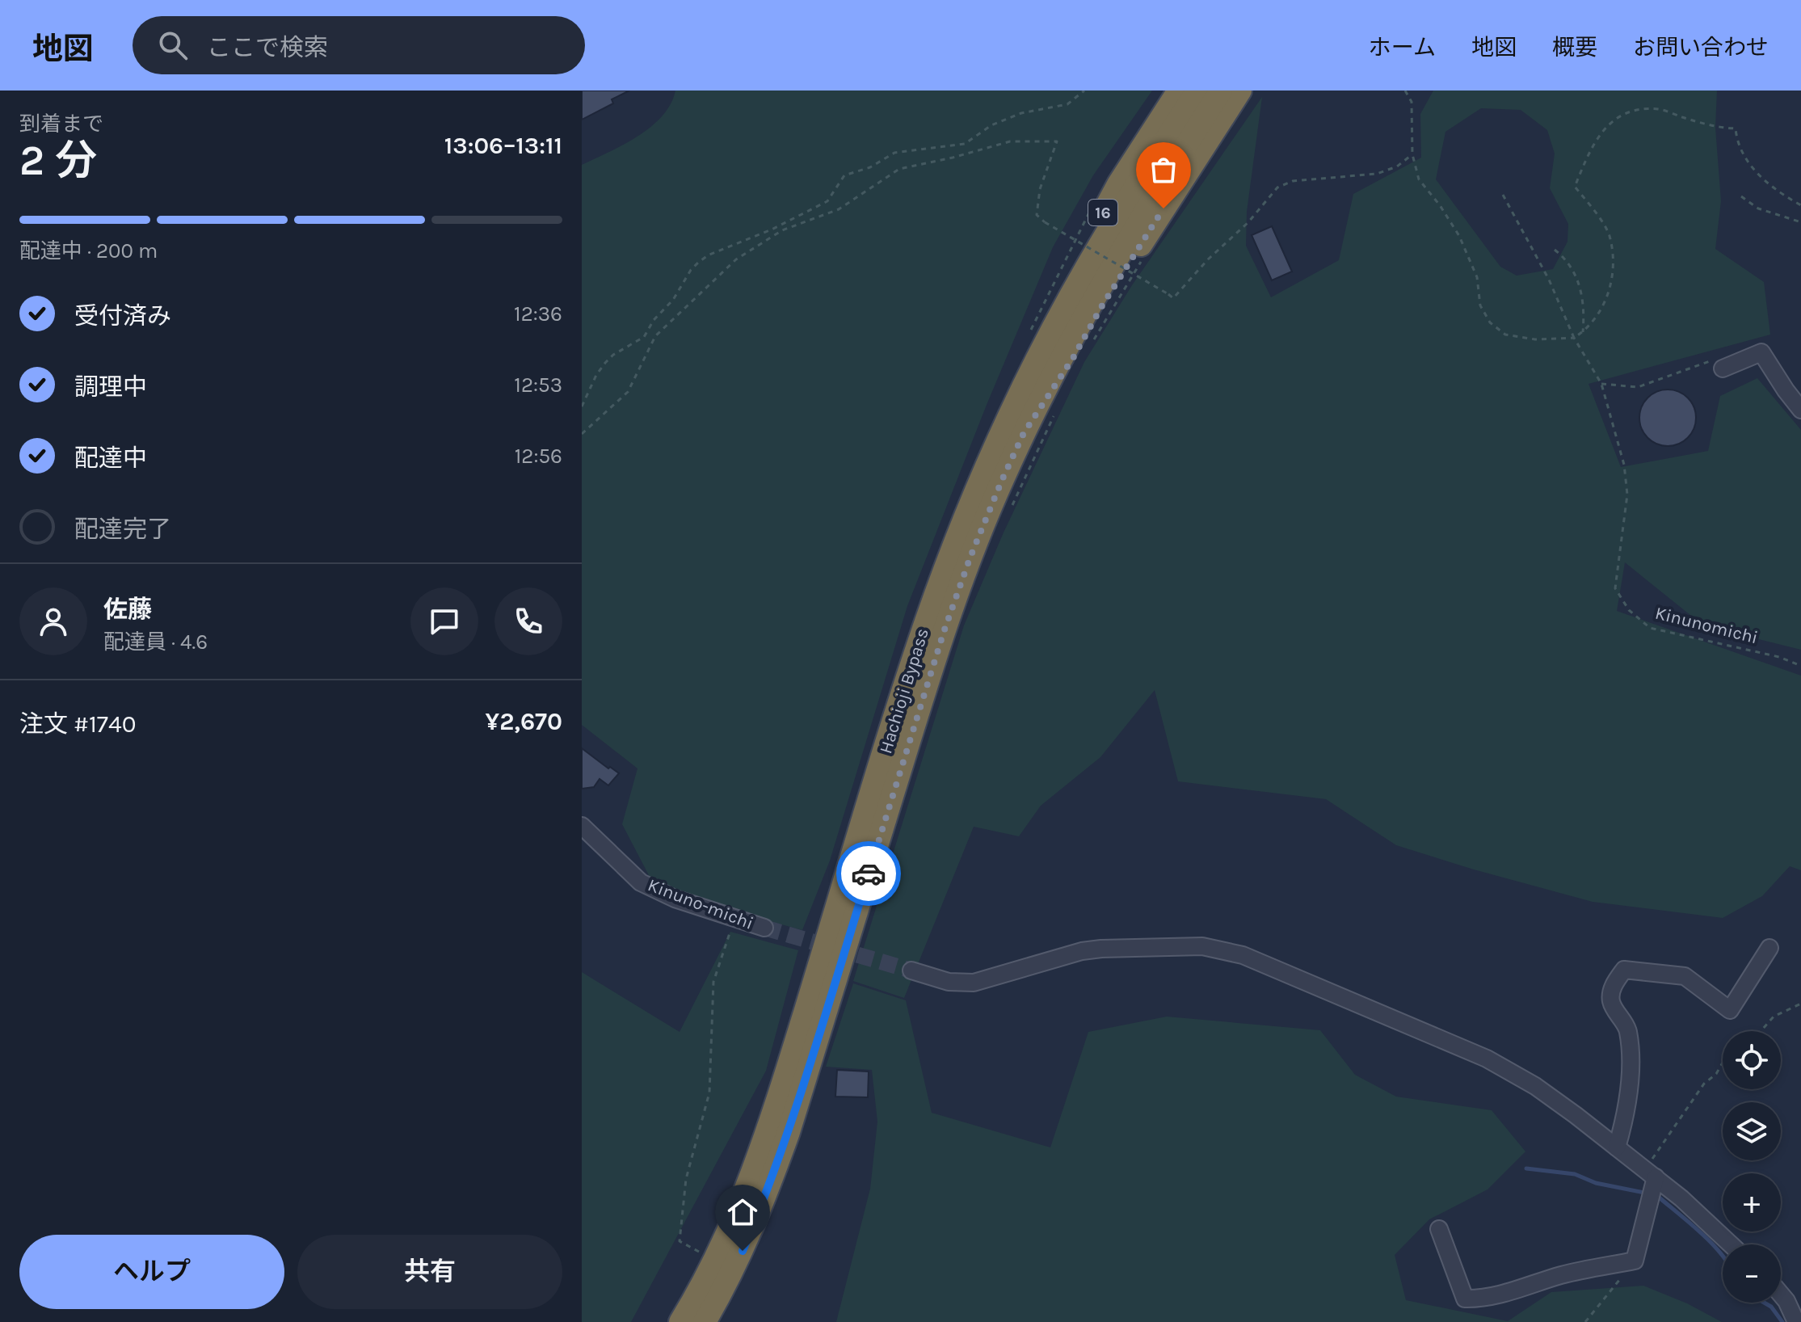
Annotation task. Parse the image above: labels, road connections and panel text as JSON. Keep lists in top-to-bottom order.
{
  "streets": {
    "highway": ["16", "Hachioji Bypass"],
    "street": ["Kinuno-michi"],
    "path": ["Kinunomichi"]
  },
  "crossings": [
    ["16", "Hachioji Bypass"]
  ],
  "page": {
    "header": "地図",
    "search": "ここで検索",
    "nav": [
      "ホーム",
      "地図",
      "概要",
      "お問い合わせ"
    ],
    "heading": ["2 分", "到着まで", "13:06–13:11"],
    "panel": [
      "佐藤",
      "配達員 · 4.6",
      "注文 #1740",
      "¥2,670"
    ],
    "bar": "配達中 · 200 m",
    "list": [
      ["受付済み", "12:36"],
      ["調理中", "12:53"],
      ["配達中", "12:56"],
      "配達完了"
    ],
    "map_buttons": ["+", "−"],
    "buttons": ["ヘルプ", "共有"]
  }
}
